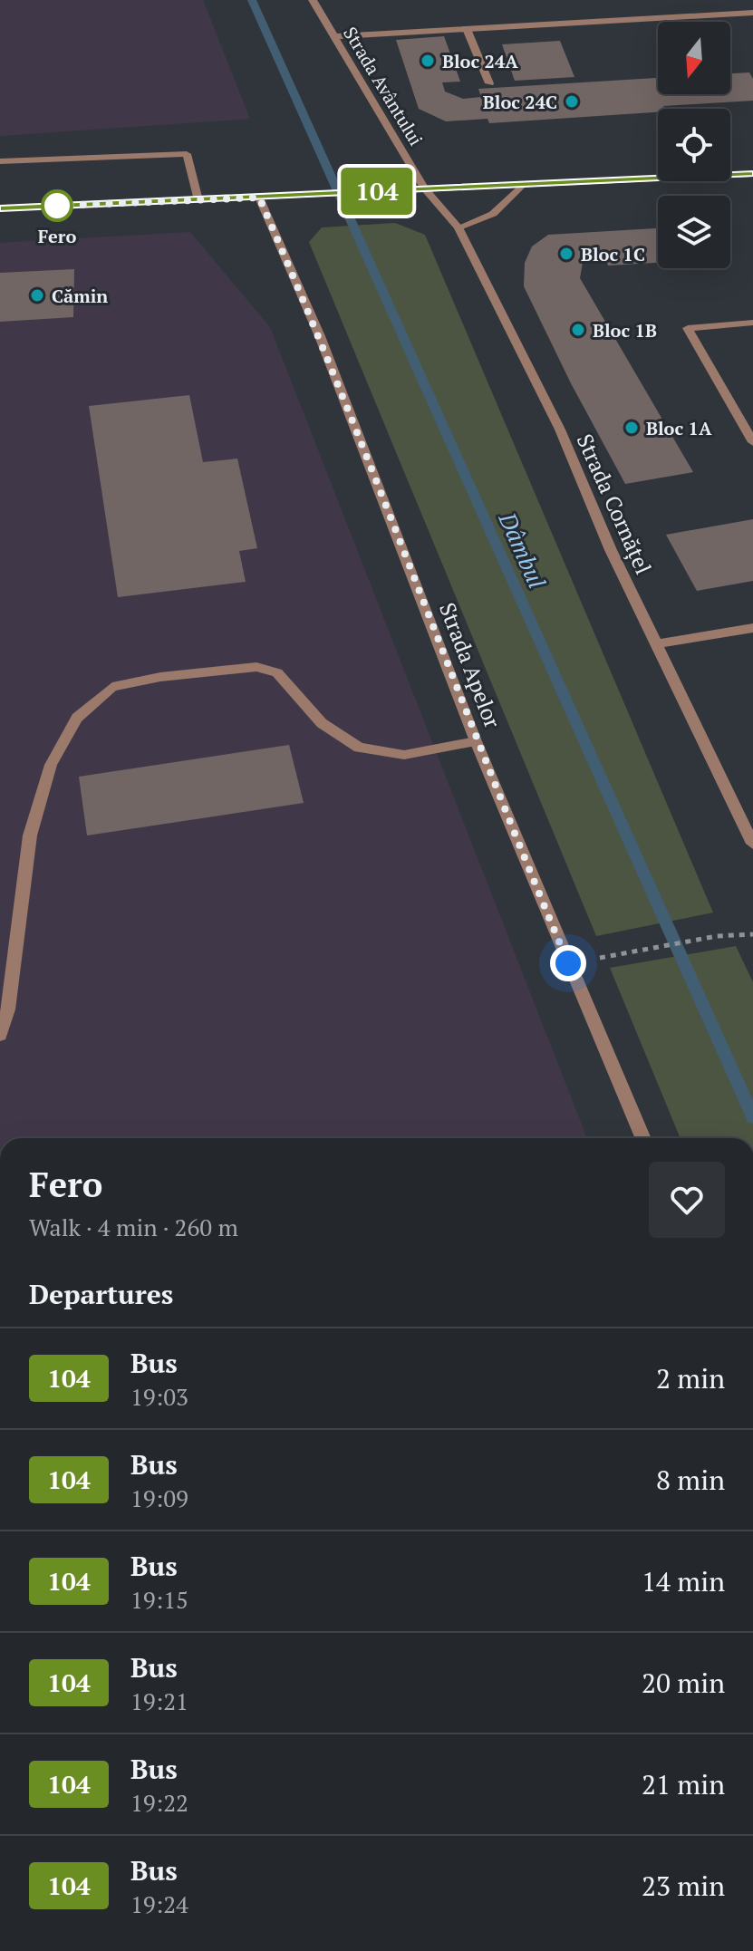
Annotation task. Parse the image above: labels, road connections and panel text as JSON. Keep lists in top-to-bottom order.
{
  "streets": {
    "street": ["Strada Avântului", "Strada Cornățel", "Strada Apelor"]
  },
  "crossings": [
    ["Strada Avântului", "Strada Cornățel"]
  ],
  "water": ["Dâmbul"],
  "places": [
    "Bloc 24A",
    "Bloc 24C",
    "Fero",
    "Bloc 1C",
    "Cămin",
    "Bloc 1B",
    "Bloc 1A"
  ],
  "lines": ["bus line 104"],
  "north": "bottom",
  "page": {
    "on_map": "104",
    "heading": [
      ["Fero", "Walk · 4 min · 260 m"],
      "Departures"
    ],
    "list": [
      {
        "mark": "104",
        "name": "Bus",
        "note": "19:03",
        "value": "2 min"
      },
      {
        "mark": "104",
        "name": "Bus",
        "note": "19:09",
        "value": "8 min"
      },
      {
        "mark": "104",
        "name": "Bus",
        "note": "19:15",
        "value": "14 min"
      },
      {
        "mark": "104",
        "name": "Bus",
        "note": "19:21",
        "value": "20 min"
      },
      {
        "mark": "104",
        "name": "Bus",
        "note": "19:22",
        "value": "21 min"
      },
      {
        "mark": "104",
        "name": "Bus",
        "note": "19:24",
        "value": "23 min"
      }
    ]
  }
}
